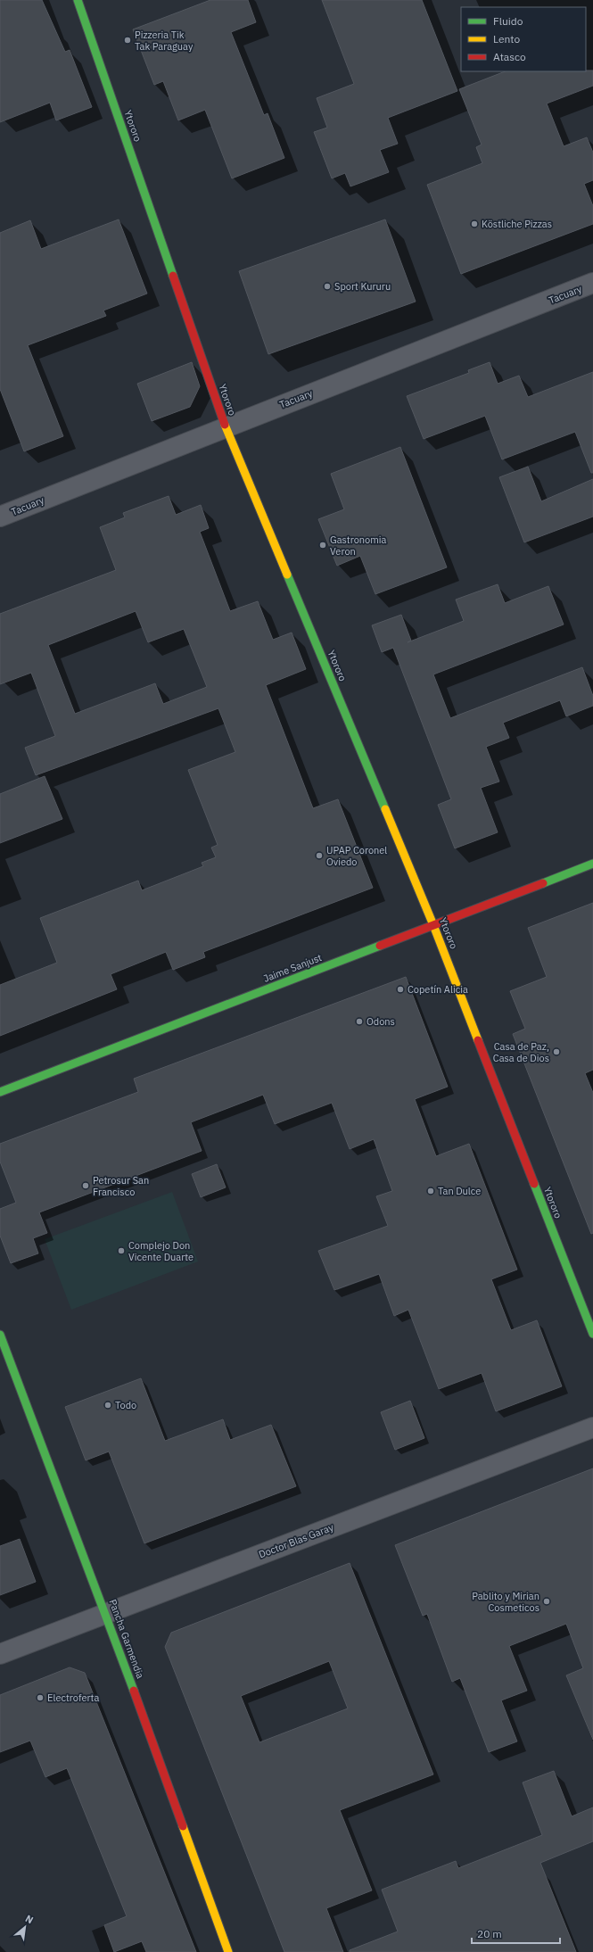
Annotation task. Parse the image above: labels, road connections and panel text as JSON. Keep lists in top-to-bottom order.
{
  "streets": {
    "street": [
      "Ytororo",
      "Tacuary",
      "Jaime Sanjust",
      "Doctor Blas Garay",
      "Pancha Garmendia"
    ]
  },
  "crossings": [
    ["Ytororo", "Tacuary"],
    ["Ytororo", "Jaime Sanjust"],
    ["Doctor Blas Garay", "Pancha Garmendia"]
  ],
  "places": [
    "Pizzeria Tik Tak Paraguay",
    "Köstliche Pizzas",
    "Sport Kururu",
    "Gastronomia Veron",
    "UPAP Coronel Oviedo",
    "Copetín Alicia",
    "Odons",
    "Casa de Paz, Casa de Dios",
    "Petrosur San Francisco",
    "Tan Dulce",
    "Complejo Don Vicente Duarte",
    "Todo",
    "Pablito y Mirian Cosmeticos",
    "Electroferta"
  ],
  "legend": ["Fluido", "Lento", "Atasco"],
  "scale_bar": "20 m",
  "north": "top right"
}
